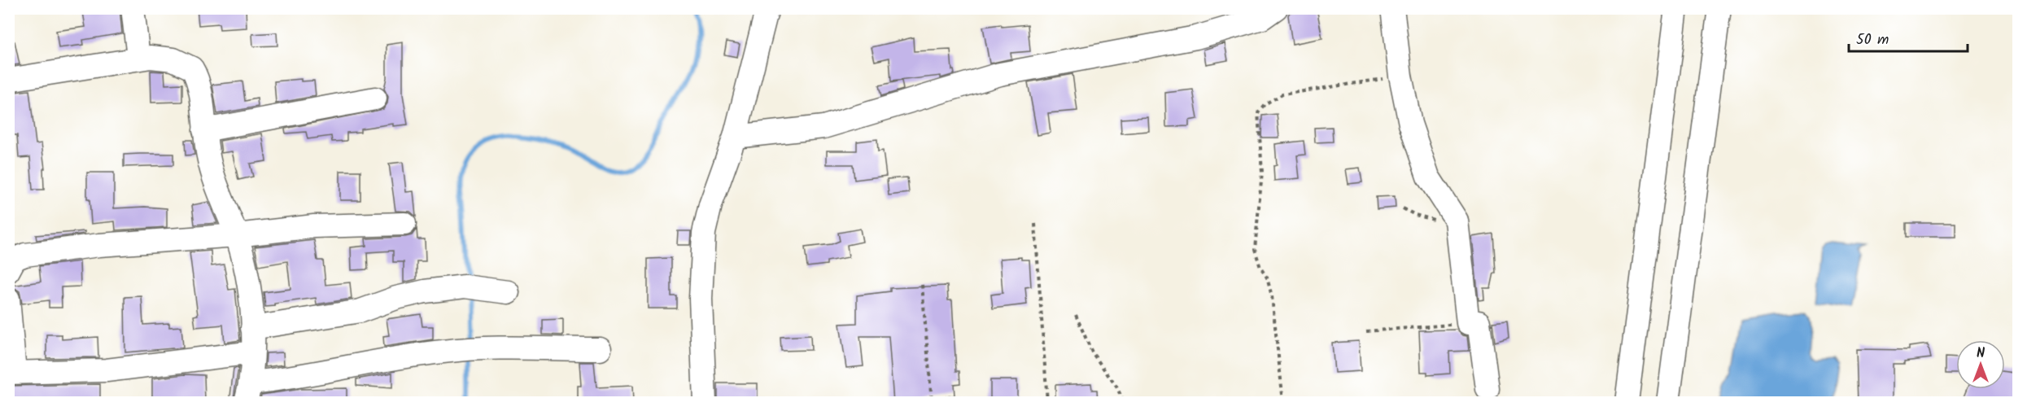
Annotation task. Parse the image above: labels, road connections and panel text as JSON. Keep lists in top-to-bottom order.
{
  "scale_bar": "50 m",
  "north": "top"
}
